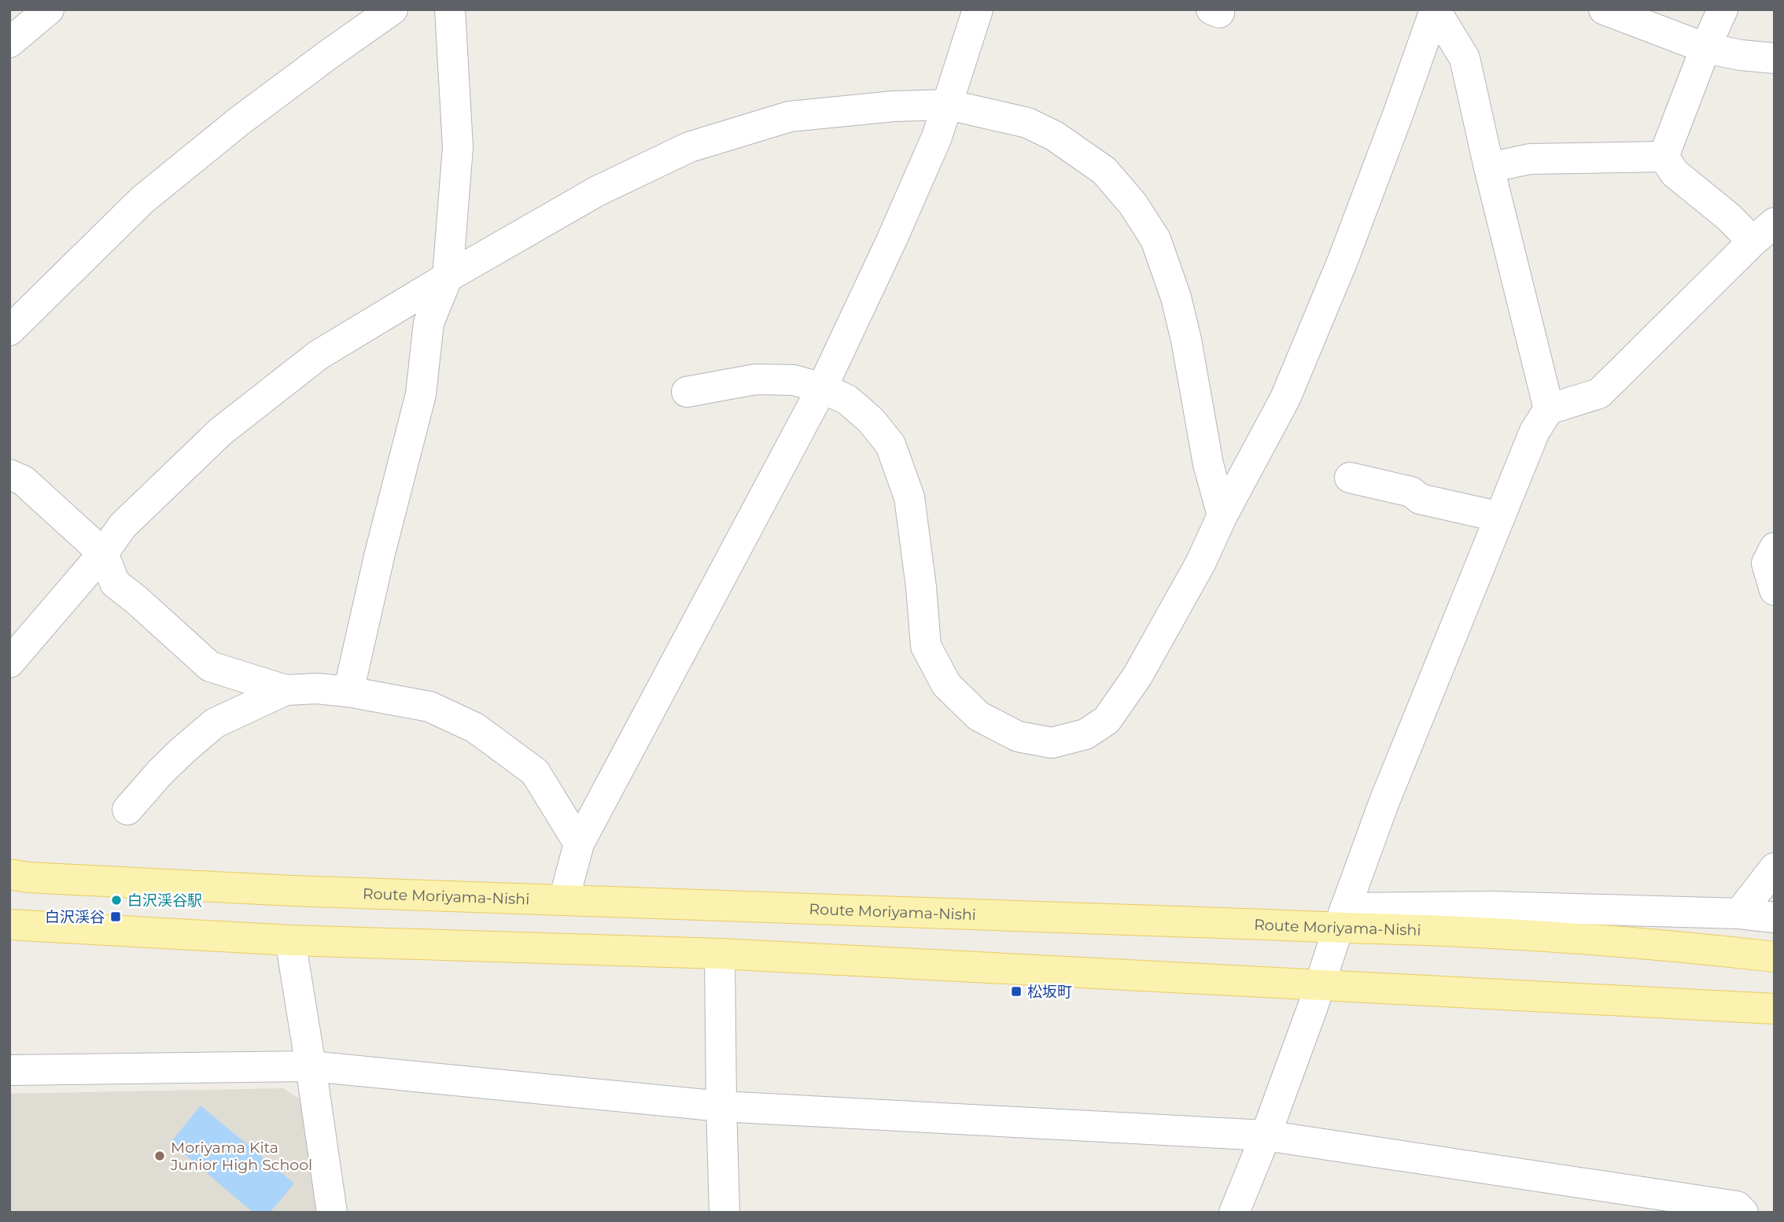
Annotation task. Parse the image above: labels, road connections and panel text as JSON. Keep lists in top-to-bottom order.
{
  "streets": {
    "main road": ["Route Moriyama-Nishi"]
  },
  "places": {
    "other": ["白沢渓谷駅", "Moriyama Kita Junior High School"],
    "transit": ["白沢渓谷", "松坂町"]
  }
}
